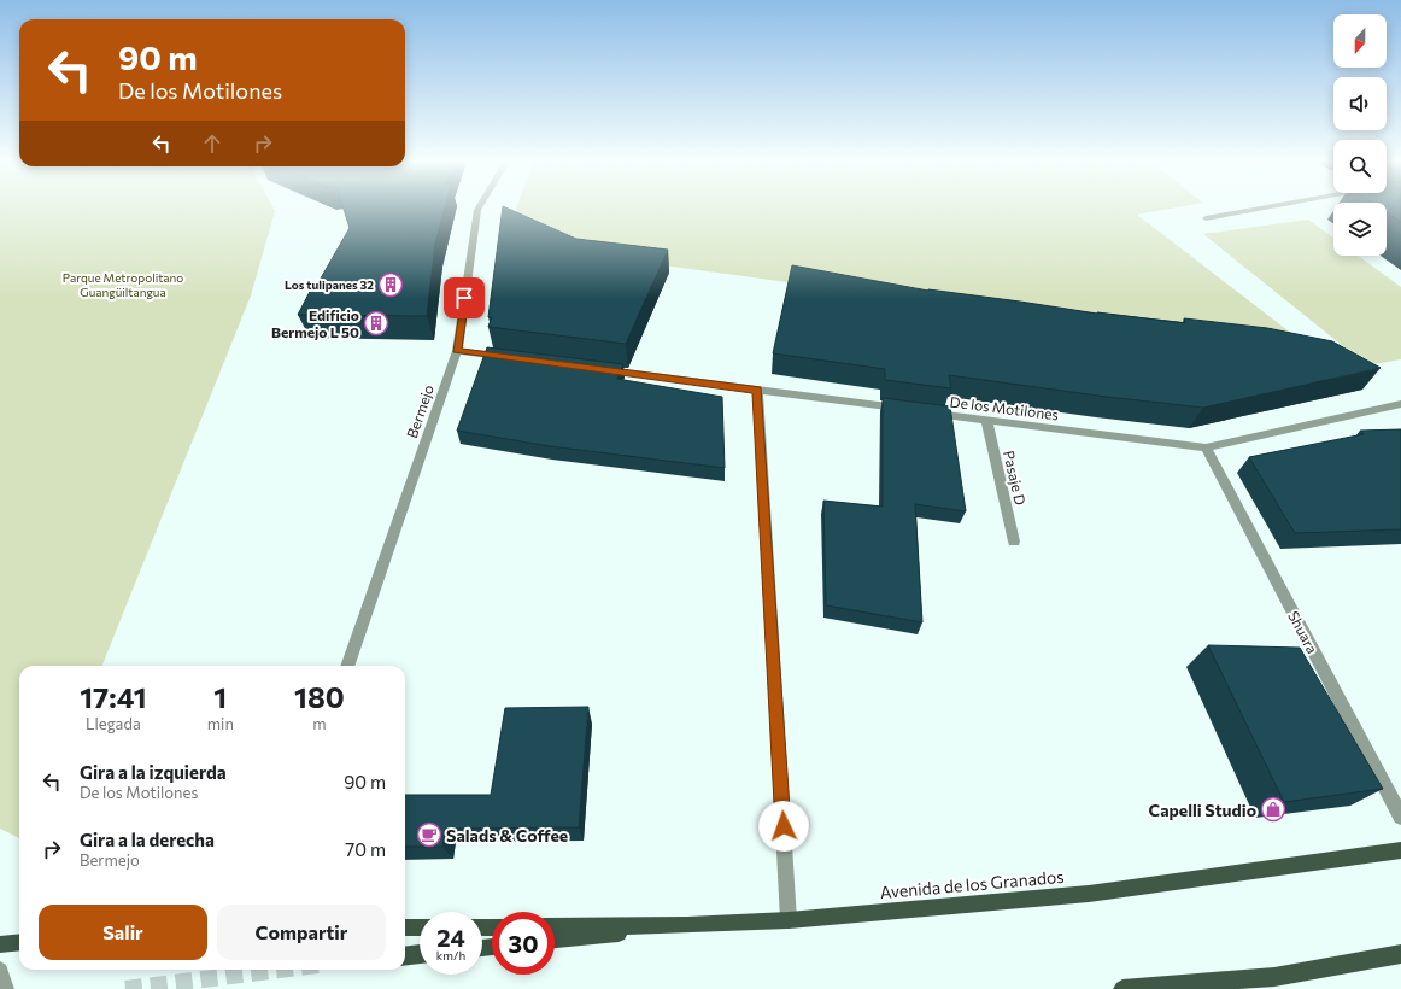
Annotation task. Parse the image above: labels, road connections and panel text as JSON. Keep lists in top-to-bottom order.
{
  "streets": {
    "main road": ["Avenida de los Granados"],
    "street": [
      "De los Motilones",
      "Bermejo",
      "Pasaje D",
      "Shuara"
    ]
  },
  "crossings": [
    ["De los Motilones", "Pasaje D"],
    ["De los Motilones", "Shuara"]
  ],
  "parks": ["Parque Metropolitano Guangüiltangua"],
  "places": {
    "building": ["Los tulipanes 32", "Edificio Bermejo L 50"],
    "shop": ["Capelli Studio"],
    "cafe": ["Salads & Coffee"]
  },
  "north": "bottom",
  "page": {
    "turn": ["90 m", "De los Motilones"],
    "eta": [
      "17:41",
      "Llegada",
      "1",
      "min",
      "180",
      "m"
    ],
    "list": [
      {
        "name": "Gira a la izquierda",
        "note": "De los Motilones",
        "value": "90 m"
      },
      {
        "name": "Gira a la derecha",
        "note": "Bermejo",
        "value": "70 m"
      }
    ],
    "buttons": ["Salir", "Compartir"],
    "speed": "24 km/h",
    "limit": "30"
  }
}
